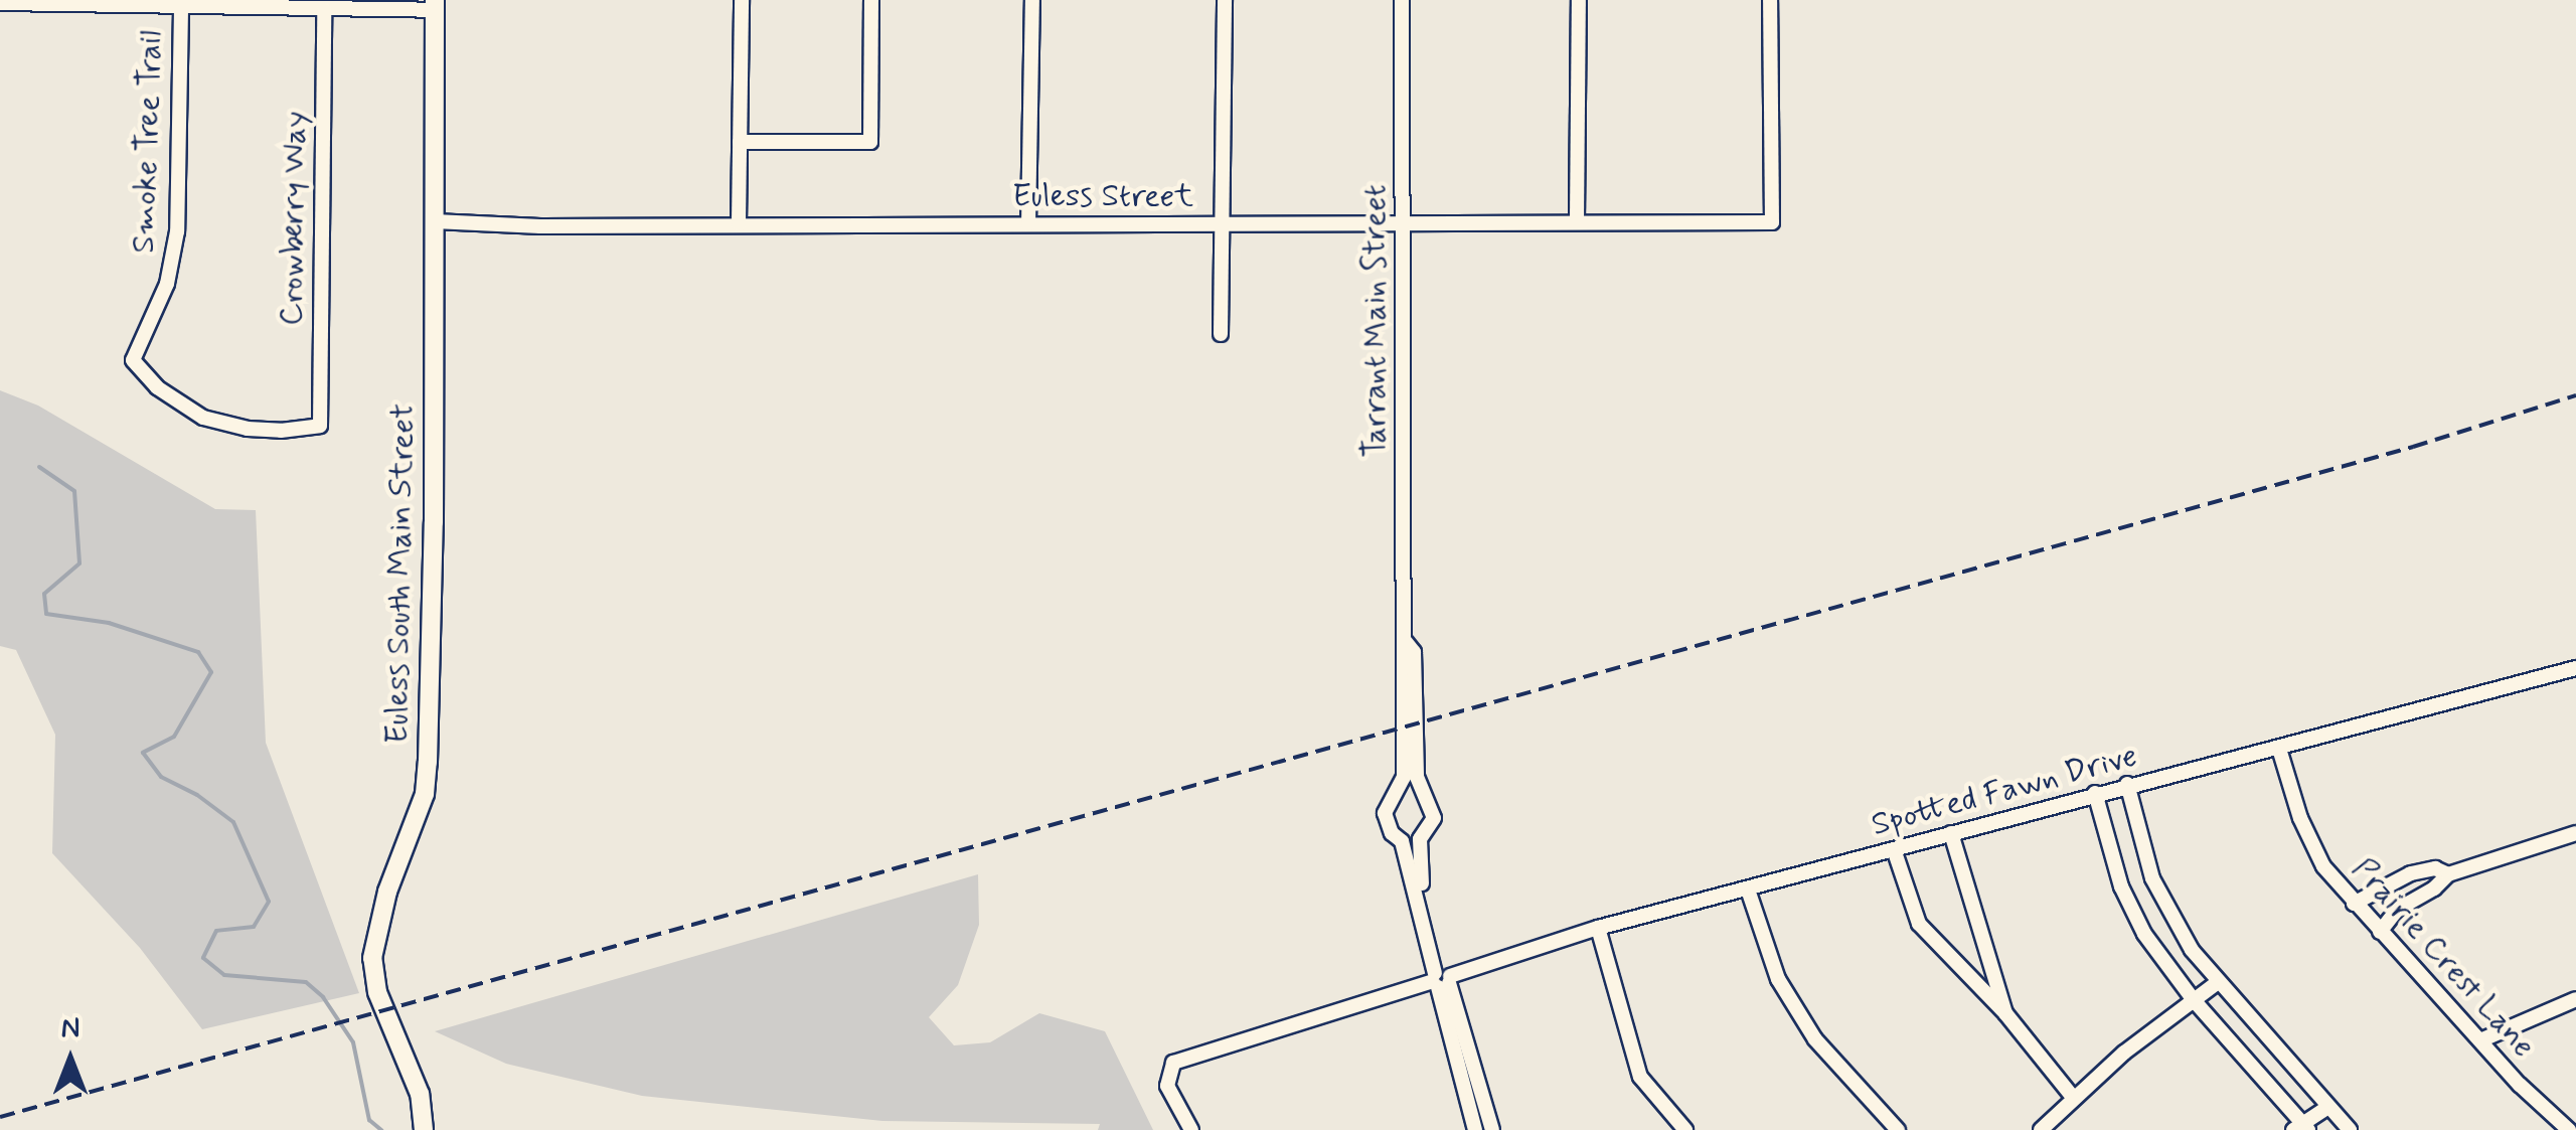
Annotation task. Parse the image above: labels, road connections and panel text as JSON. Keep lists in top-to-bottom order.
{
  "streets": {
    "street": [
      "Smoke Tree Trail",
      "Euless Street",
      "Crowberry Way",
      "Tarrant Main Street",
      "Euless South Main Street",
      "Spotted Fawn Drive",
      "Prairie Crest Lane"
    ]
  },
  "crossings": [
    ["Smoke Tree Trail", "Crowberry Way"],
    ["Euless Street", "Tarrant Main Street"],
    ["Euless Street", "Euless South Main Street"],
    ["Spotted Fawn Drive", "Prairie Crest Lane"]
  ],
  "north": "top"
}
